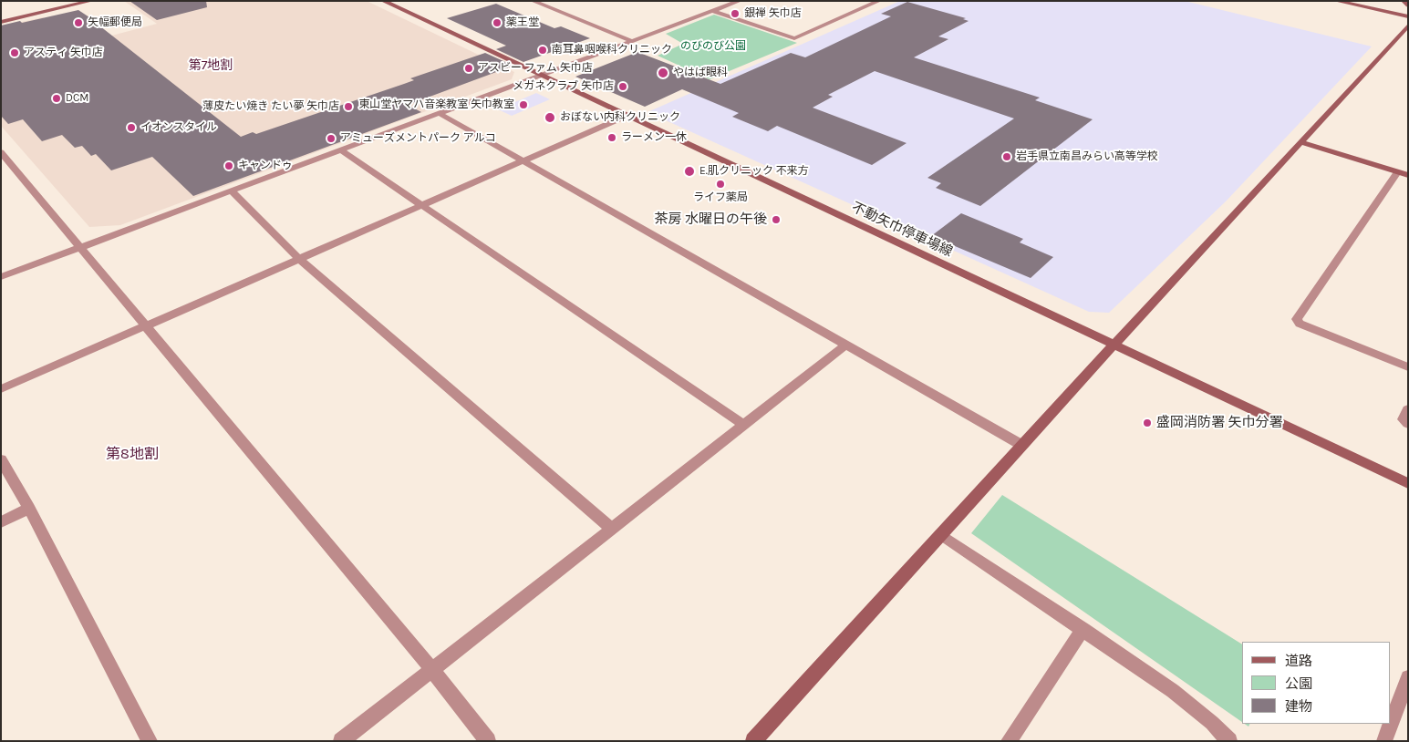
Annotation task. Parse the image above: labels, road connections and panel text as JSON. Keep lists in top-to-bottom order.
{
  "streets": {
    "street": ["不動矢巾停車場線"]
  },
  "districts": ["第7地割", "第8地割"],
  "parks": ["のびのび公園"],
  "places": [
    "銀禅 矢巾店",
    "矢幅郵便局",
    "薬王堂",
    "南耳鼻咽喉科クリニック",
    "アスティ 矢巾店",
    "アスビー ファム 矢巾店",
    "やはば眼科",
    "メガネクラブ 矢巾店",
    "DCM",
    "東山堂ヤマハ音楽教室 矢巾教室",
    "薄皮たい焼き たい夢 矢巾店",
    "おぼない内科クリニック",
    "イオンスタイル",
    "ラーメン一休",
    "アミューズメントパーク アルコ",
    "岩手県立南昌みらい高等学校",
    "キャンドゥ",
    "E.肌クリニック 不来方",
    "ライフ薬局",
    "茶房 水曜日の午後",
    "盛岡消防署 矢巾分署"
  ],
  "legend": ["道路", "公園", "建物"]
}
